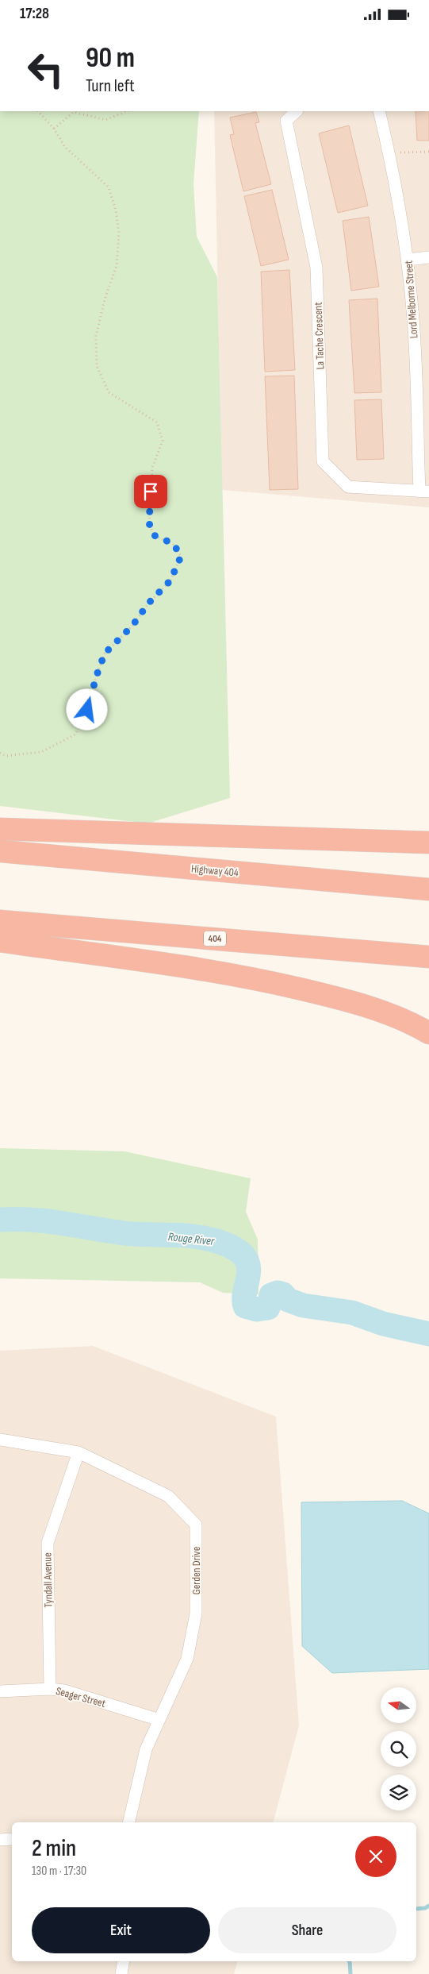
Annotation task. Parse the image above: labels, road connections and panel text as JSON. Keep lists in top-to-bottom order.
{
  "streets": {
    "highway": ["Highway 404", "404"],
    "street": [
      "Lord Melborne Street",
      "La Tache Crescent",
      "Gerden Drive",
      "Tyndall Avenue",
      "Seager Street"
    ]
  },
  "crossings": [
    ["Lord Melborne Street", "La Tache Crescent"],
    ["Gerden Drive", "Tyndall Avenue"],
    ["Gerden Drive", "Seager Street"],
    ["Tyndall Avenue", "Seager Street"]
  ],
  "water": ["Rouge River"],
  "north": "left",
  "page": {
    "status": "17:28",
    "turn": ["90 m", "Turn left"],
    "heading": ["2 min", "130 m · 17:30"],
    "buttons": ["Exit", "Share"]
  }
}
